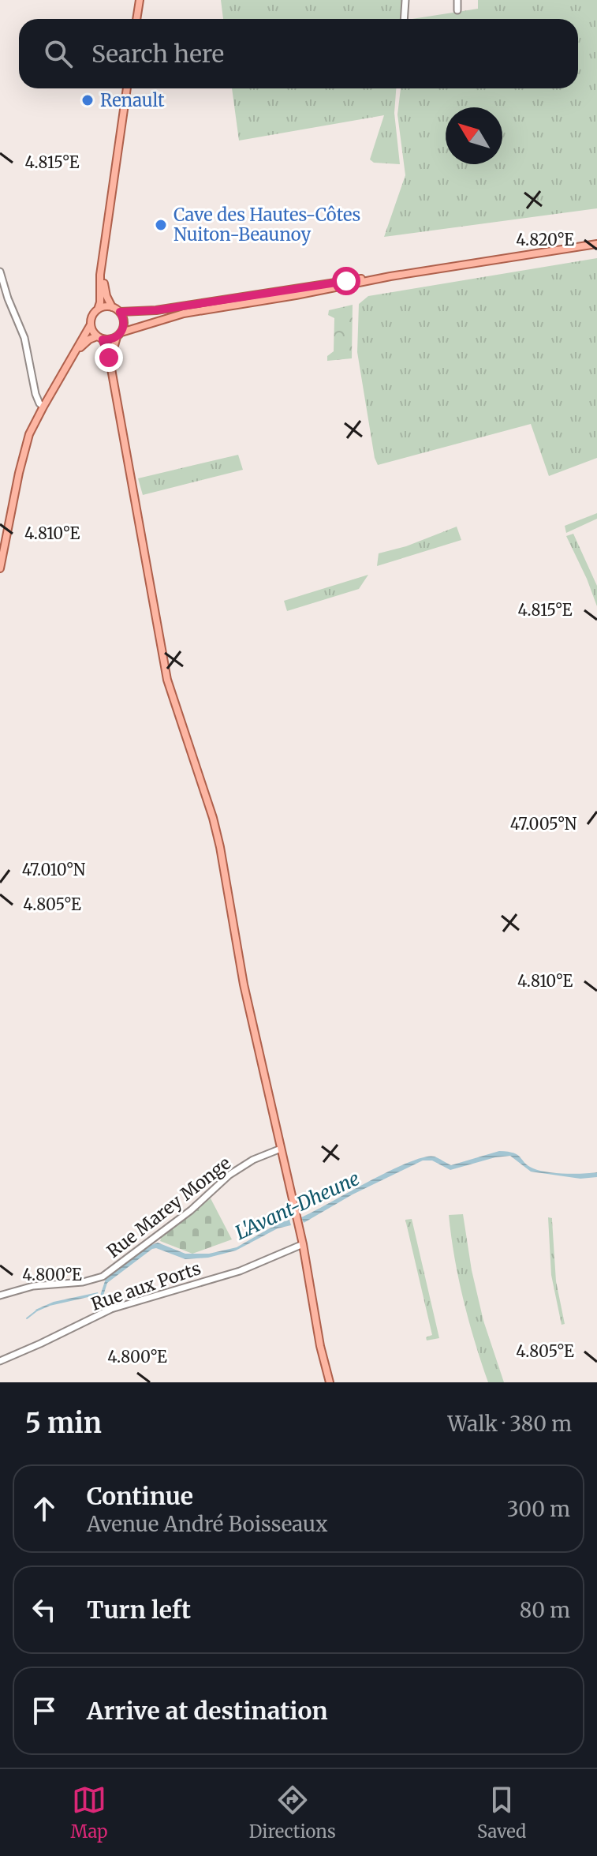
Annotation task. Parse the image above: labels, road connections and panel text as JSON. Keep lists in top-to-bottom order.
{
  "streets": {
    "street": ["Rue Marey Monge", "Rue aux Ports"]
  },
  "water": ["L'Avant-Dheune"],
  "places": ["Renault", "Cave des Hautes-Côtes Nuiton-Beaunoy"],
  "north": "top left",
  "page": {
    "search": "Search here",
    "heading": ["5 min", "Walk · 380 m"],
    "list": [
      ["Continue", "Avenue André Boisseaux", "300 m"],
      ["Turn left", "80 m"],
      "Arrive at destination"
    ],
    "nav": ["Map", "Directions", "Saved"]
  },
  "coordinates": [
    "4.815°E",
    "4.820°E",
    "4.810°E",
    "47.005°N",
    "47.010°N",
    "4.805°E",
    "4.800°E"
  ]
}
